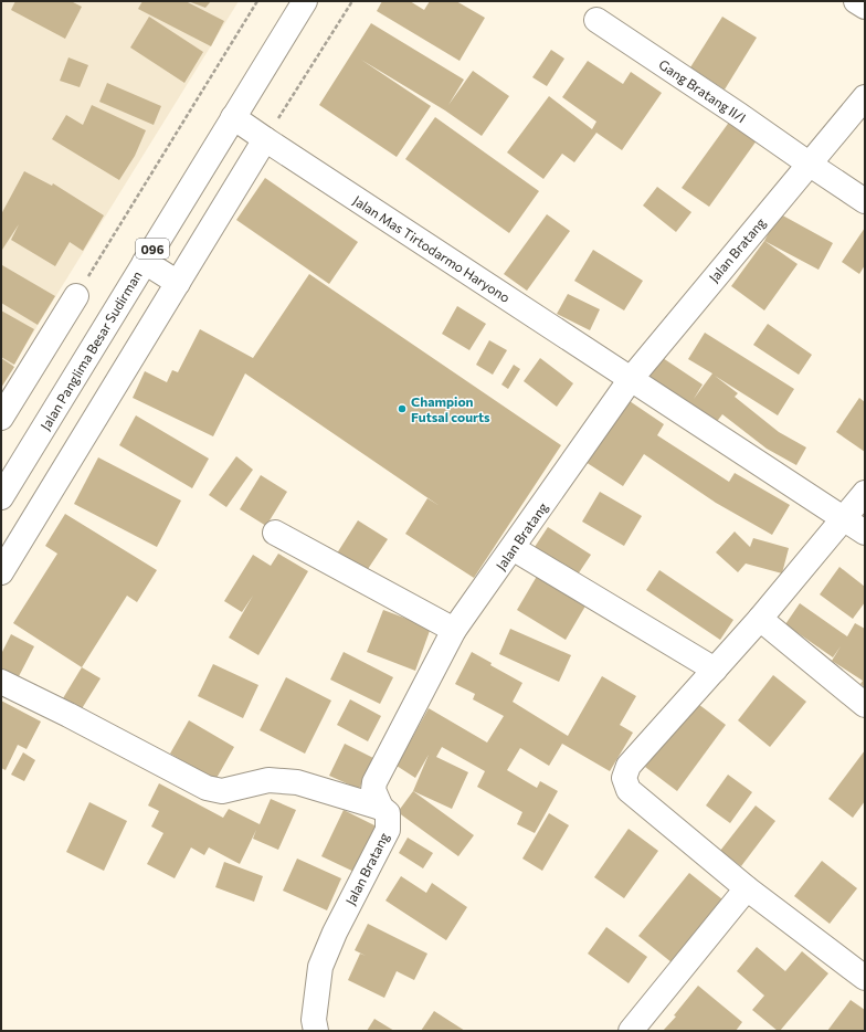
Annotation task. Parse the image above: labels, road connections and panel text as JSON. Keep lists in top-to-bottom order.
{
  "streets": {
    "street": [
      "Gang Bratang II/I",
      "096",
      "Jalan Mas Tirtodarmo Haryono",
      "Jalan Bratang",
      "Jalan Panglima Besar Sudirman"
    ]
  },
  "crossings": [
    ["Gang Bratang II/I", "Jalan Bratang"],
    ["Jalan Mas Tirtodarmo Haryono", "Jalan Bratang"],
    ["Jalan Mas Tirtodarmo Haryono", "Jalan Panglima Besar Sudirman"]
  ],
  "places": ["Champion Futsal courts"]
}
